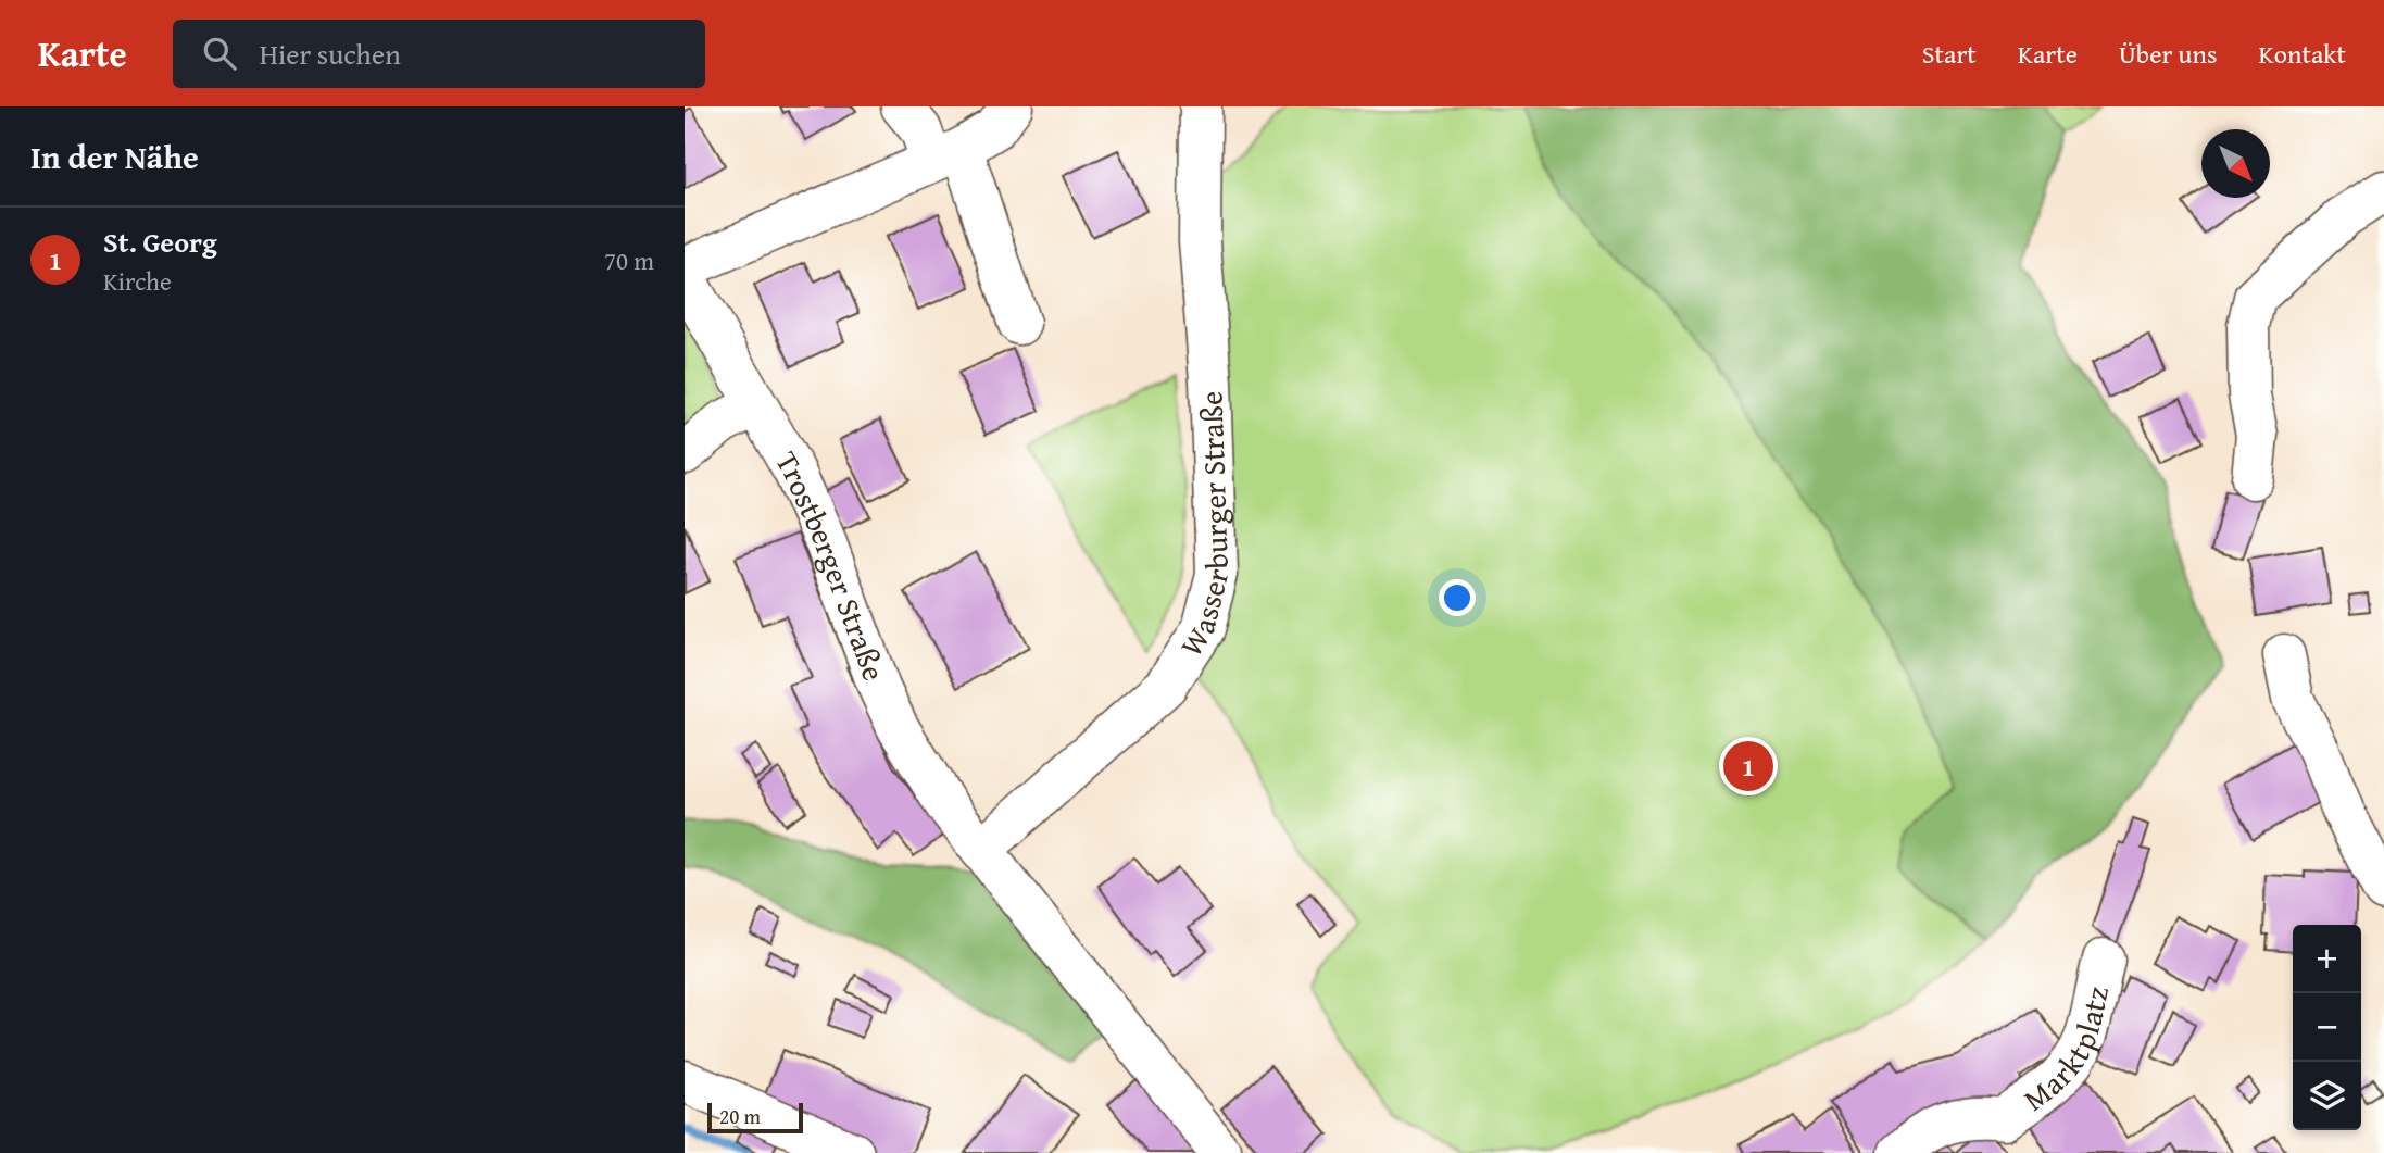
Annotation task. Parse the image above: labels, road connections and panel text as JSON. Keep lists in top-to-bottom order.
{
  "streets": {
    "main road": ["Wasserburger Straße", "Trostberger Straße", "Marktplatz"]
  },
  "crossings": [
    ["Wasserburger Straße", "Trostberger Straße"]
  ],
  "scale_bar": "20 m",
  "north": "bottom right",
  "page": {
    "header": "Karte",
    "search": "Hier suchen",
    "nav": [
      "Start",
      "Karte",
      "Über uns",
      "Kontakt"
    ],
    "heading": "In der Nähe",
    "list": [
      {
        "mark": "1",
        "name": "St. Georg",
        "note": "Kirche",
        "value": "70 m"
      }
    ],
    "pins": "1",
    "map_buttons": ["+", "−"],
    "scale": "20 m"
  }
}
